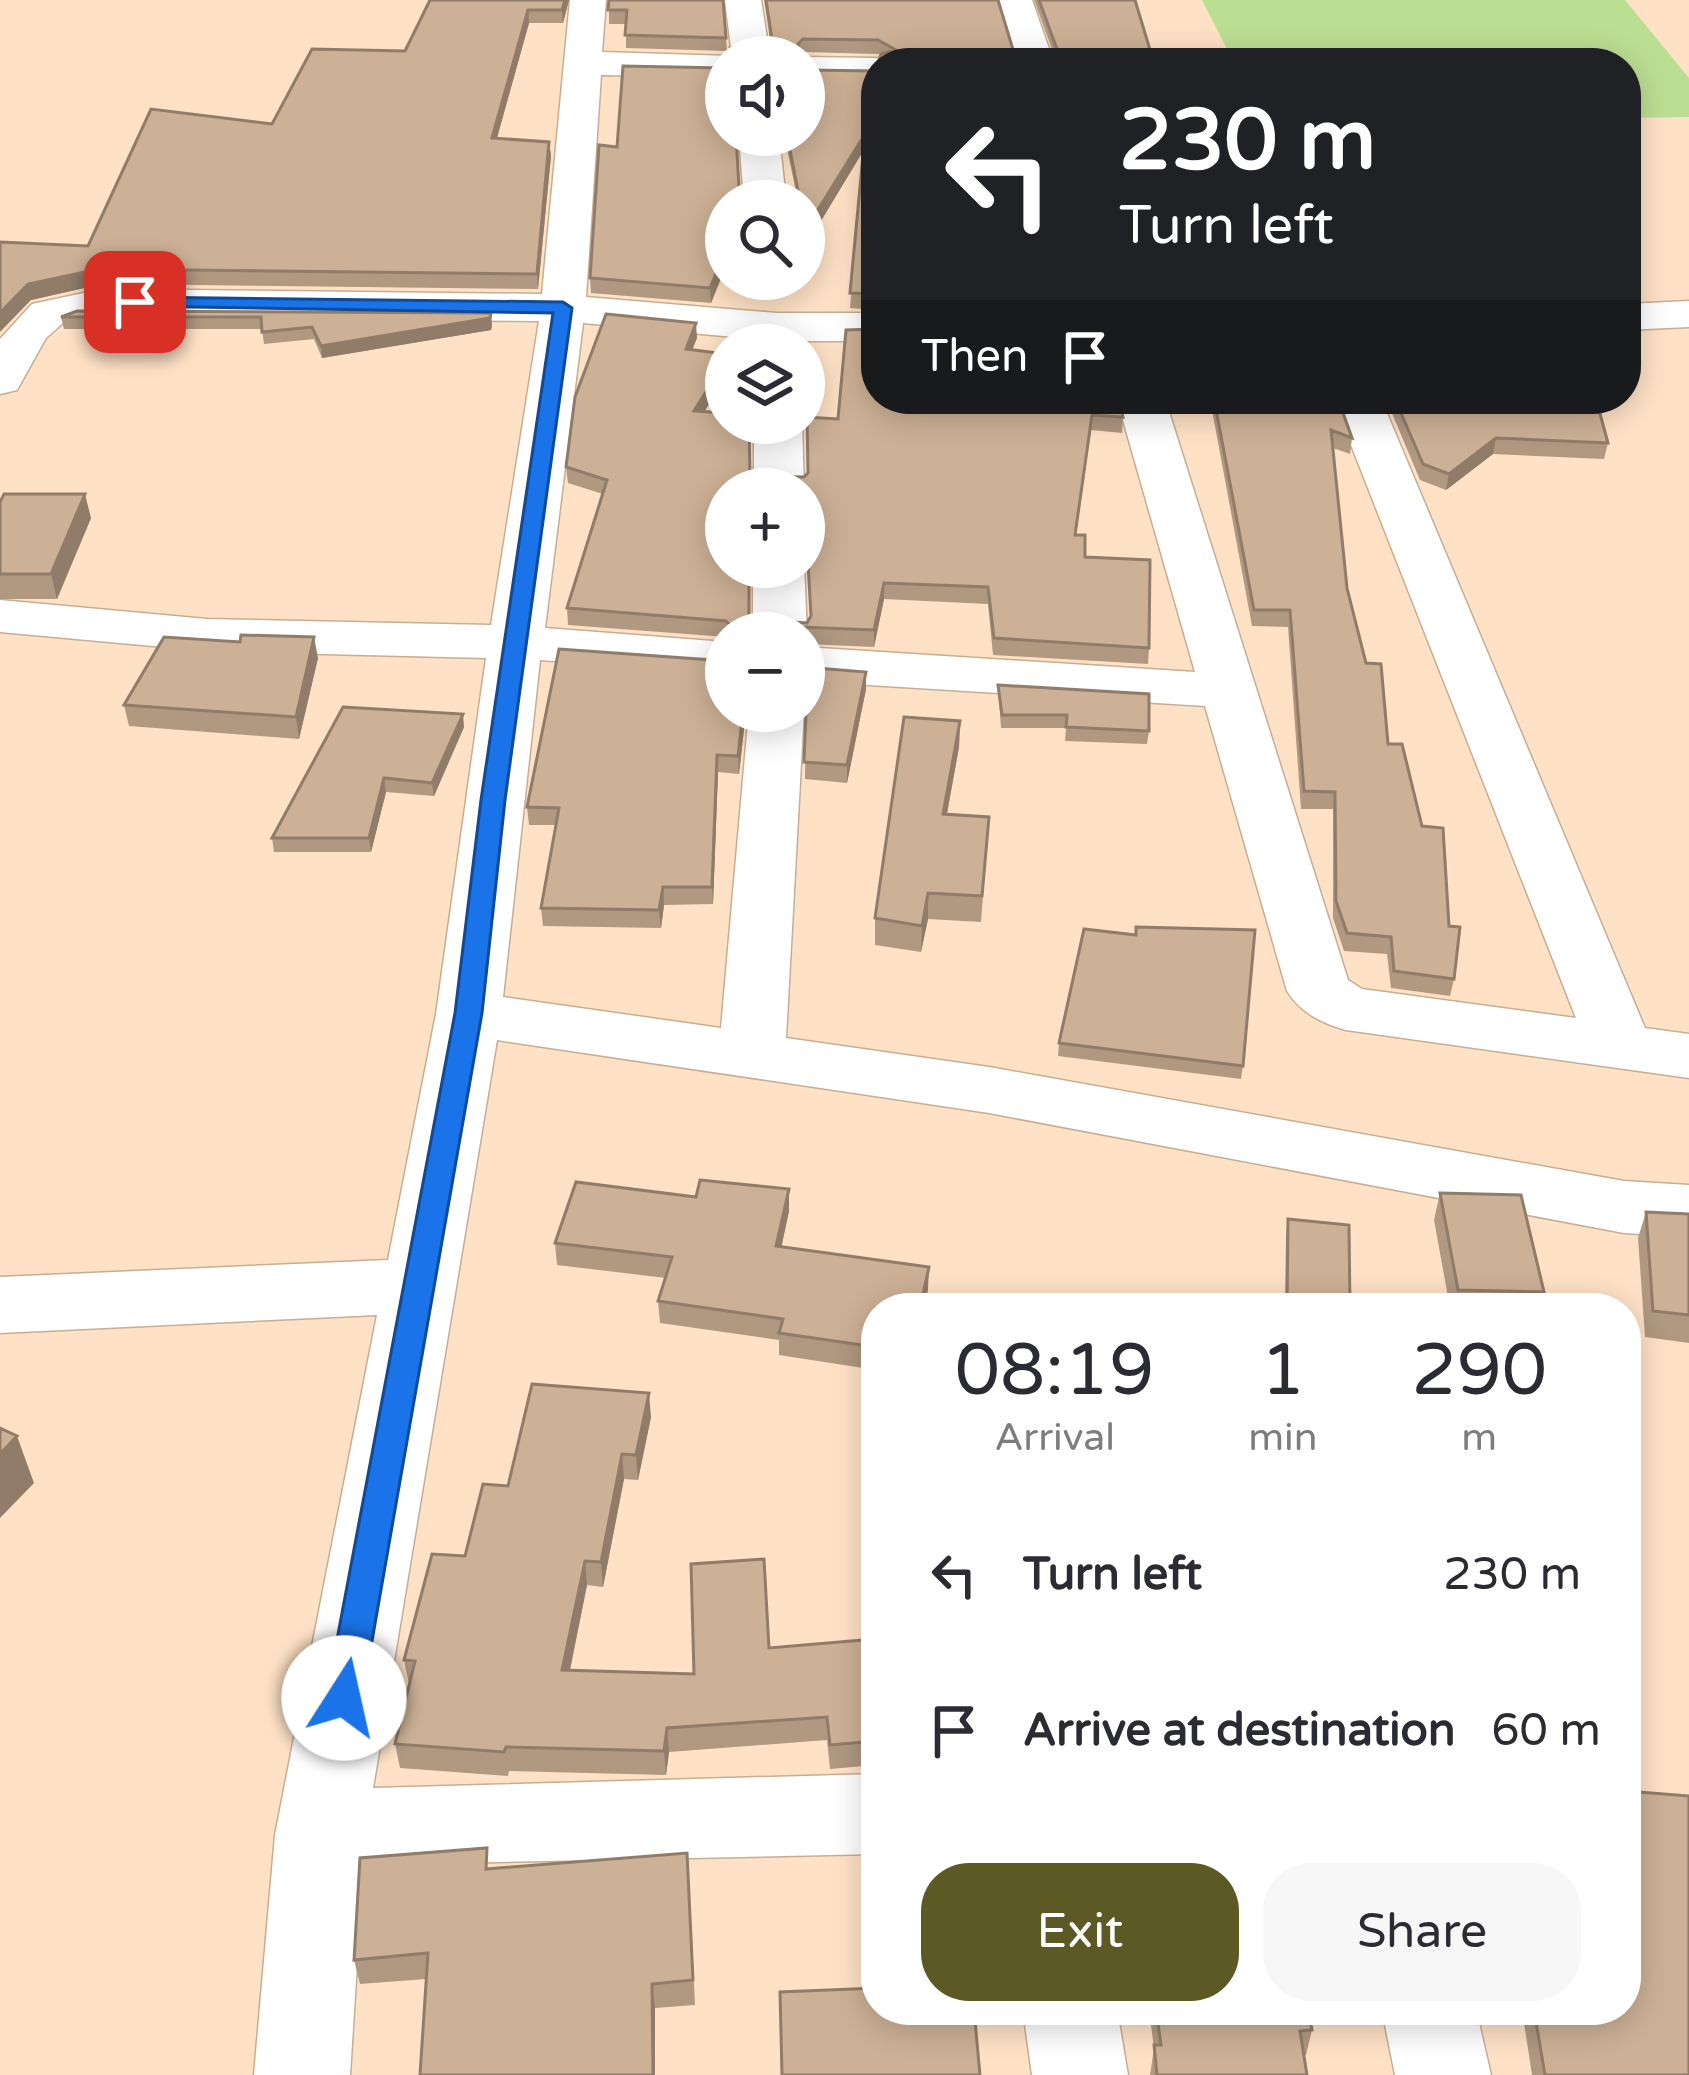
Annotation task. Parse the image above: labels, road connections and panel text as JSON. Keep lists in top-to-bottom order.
{
  "page": {
    "map_buttons": ["+", "−"],
    "turn": ["230 m", "Turn left"],
    "then": "Then",
    "eta": [
      "08:19",
      "Arrival",
      "1",
      "min",
      "290",
      "m"
    ],
    "list": [
      {
        "name": "Turn left",
        "value": "230 m"
      },
      {
        "name": "Arrive at destination",
        "value": "60 m"
      }
    ],
    "buttons": ["Exit", "Share"]
  }
}
